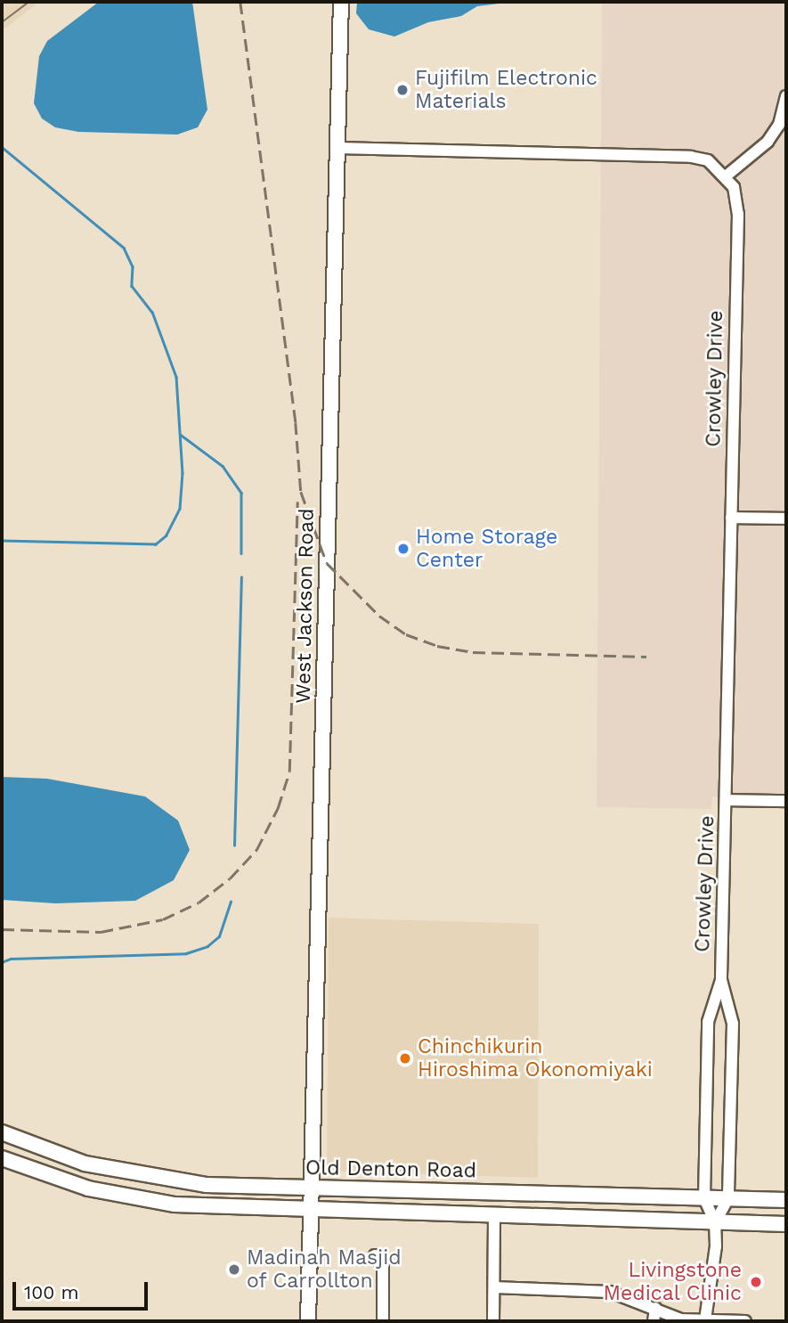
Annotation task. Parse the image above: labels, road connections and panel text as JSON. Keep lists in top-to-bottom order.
{
  "streets": {
    "main road": ["West Jackson Road", "Old Denton Road"],
    "street": ["Crowley Drive"]
  },
  "crossings": [
    ["Crowley Drive", "Old Denton Road"],
    ["West Jackson Road", "Old Denton Road"]
  ],
  "places": [
    "Fujifilm Electronic Materials",
    "Home Storage Center",
    "Chinchikurin Hiroshima Okonomiyaki",
    "Madinah Masjid of Carrollton",
    "Livingstone Medical Clinic"
  ],
  "scale_bar": "100 m"
}
